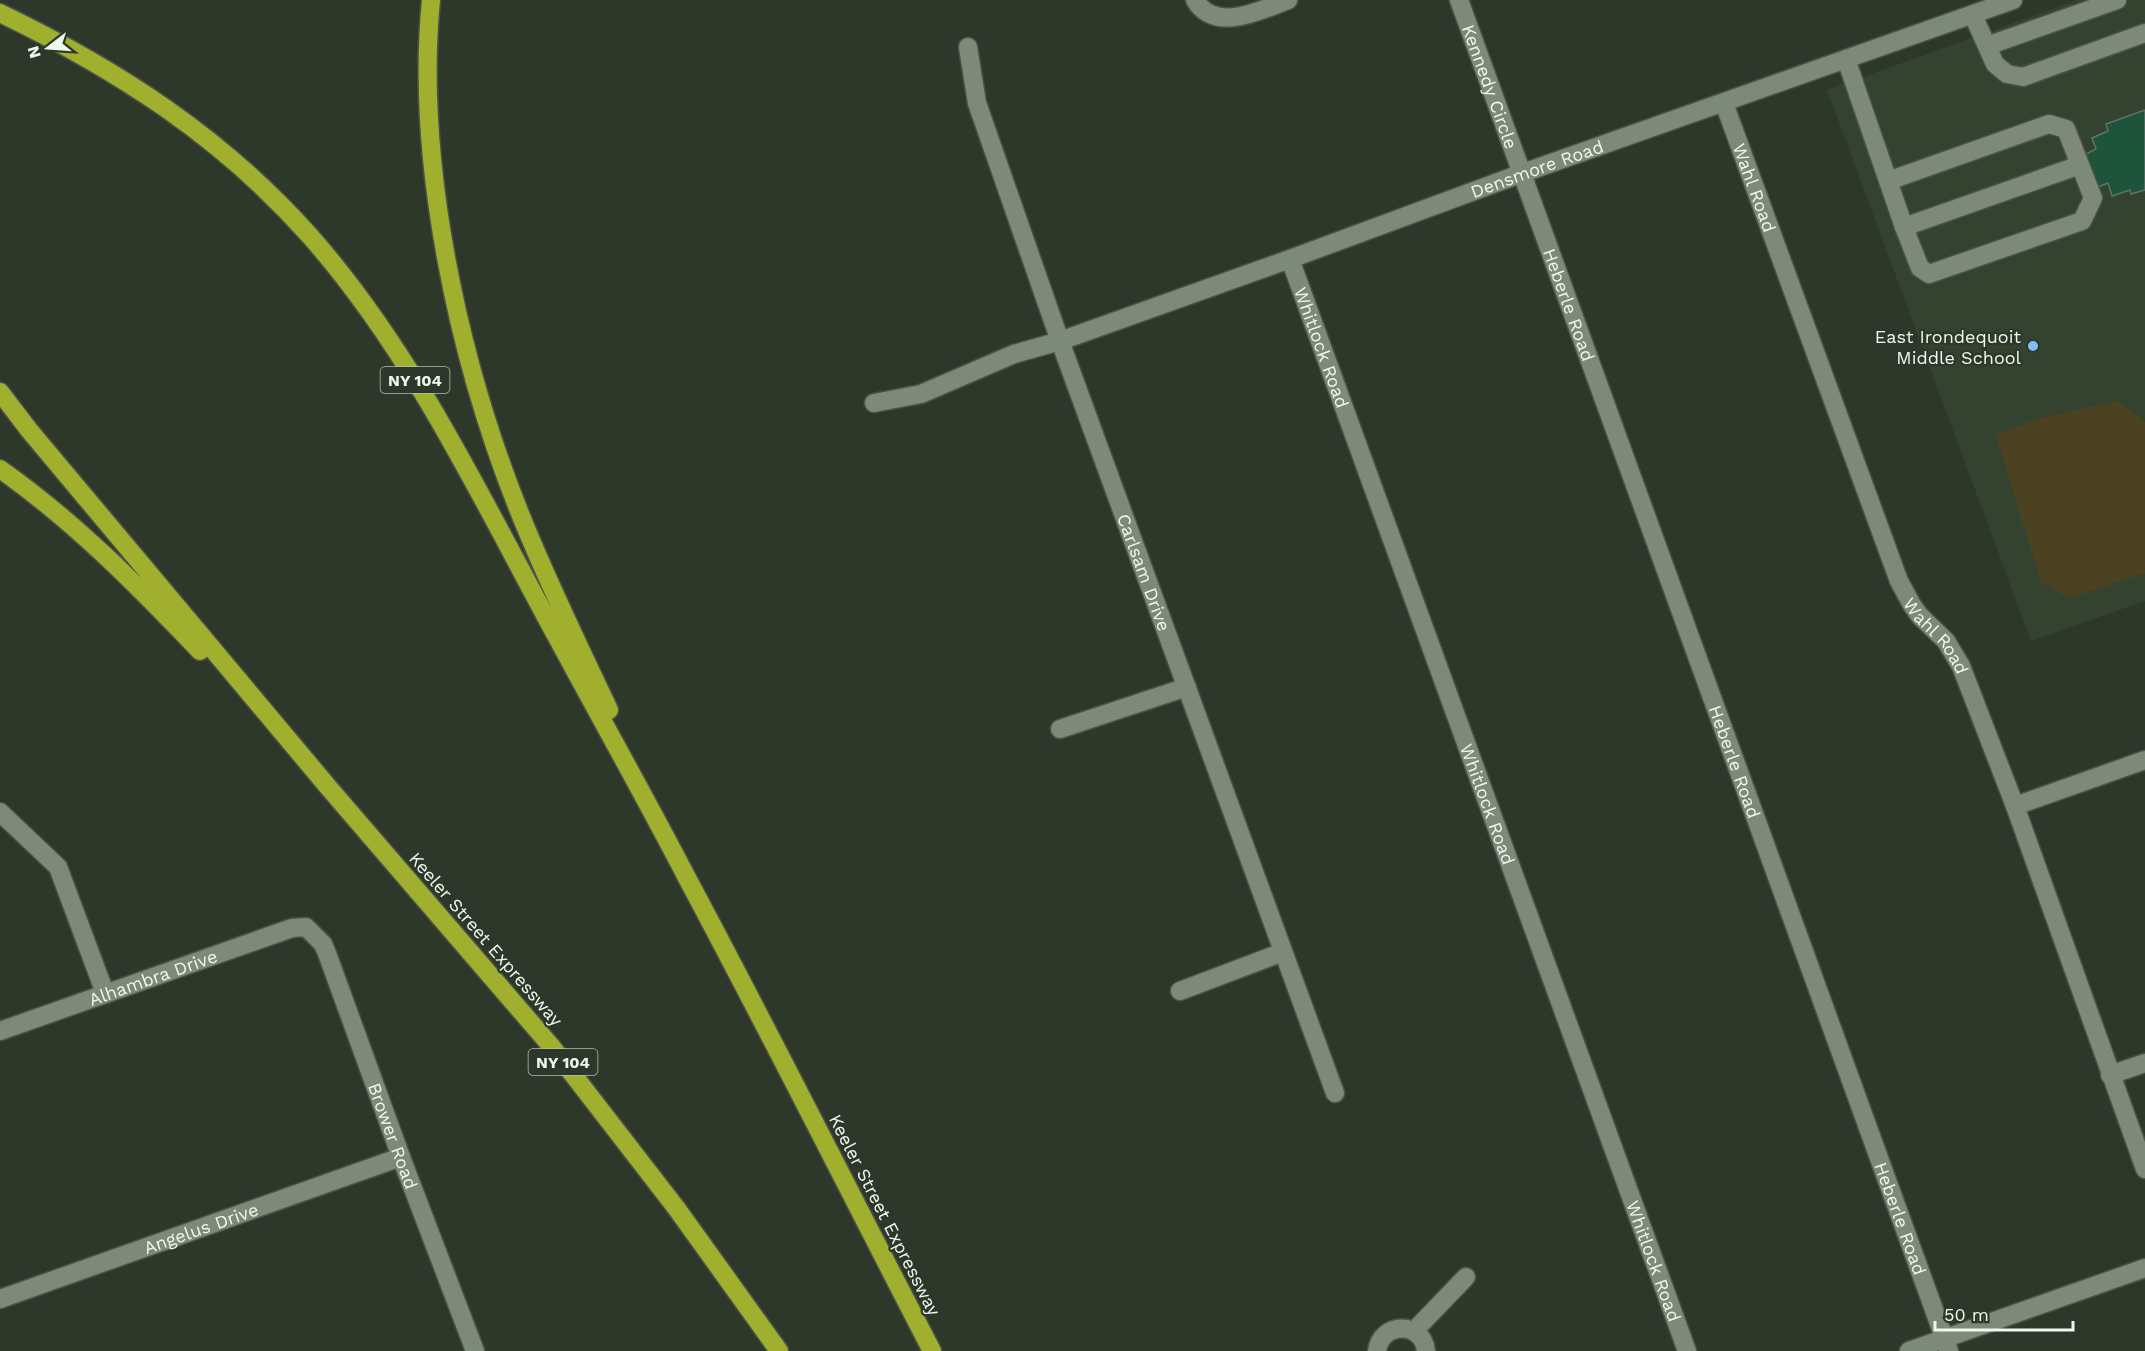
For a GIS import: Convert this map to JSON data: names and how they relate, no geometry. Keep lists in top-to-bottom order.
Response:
{
  "streets": {
    "highway": ["NY 104", "Keeler Street Expressway"],
    "street": [
      "Kennedy Circle",
      "Densmore Road",
      "Wahl Road",
      "Heberle Road",
      "Whitlock Road",
      "Carlsam Drive",
      "Alhambra Drive",
      "Brower Road",
      "Angelus Drive"
    ]
  },
  "crossings": [
    ["Kennedy Circle", "Densmore Road"],
    ["Kennedy Circle", "Heberle Road"],
    ["Densmore Road", "Wahl Road"],
    ["Densmore Road", "Heberle Road"],
    ["Densmore Road", "Whitlock Road"],
    ["Densmore Road", "Carlsam Drive"],
    ["NY 104", "Keeler Street Expressway"],
    ["Alhambra Drive", "Brower Road"],
    ["Brower Road", "Angelus Drive"]
  ],
  "places": ["East Irondequoit Middle School"],
  "scale_bar": "50 m",
  "north": "left"
}
